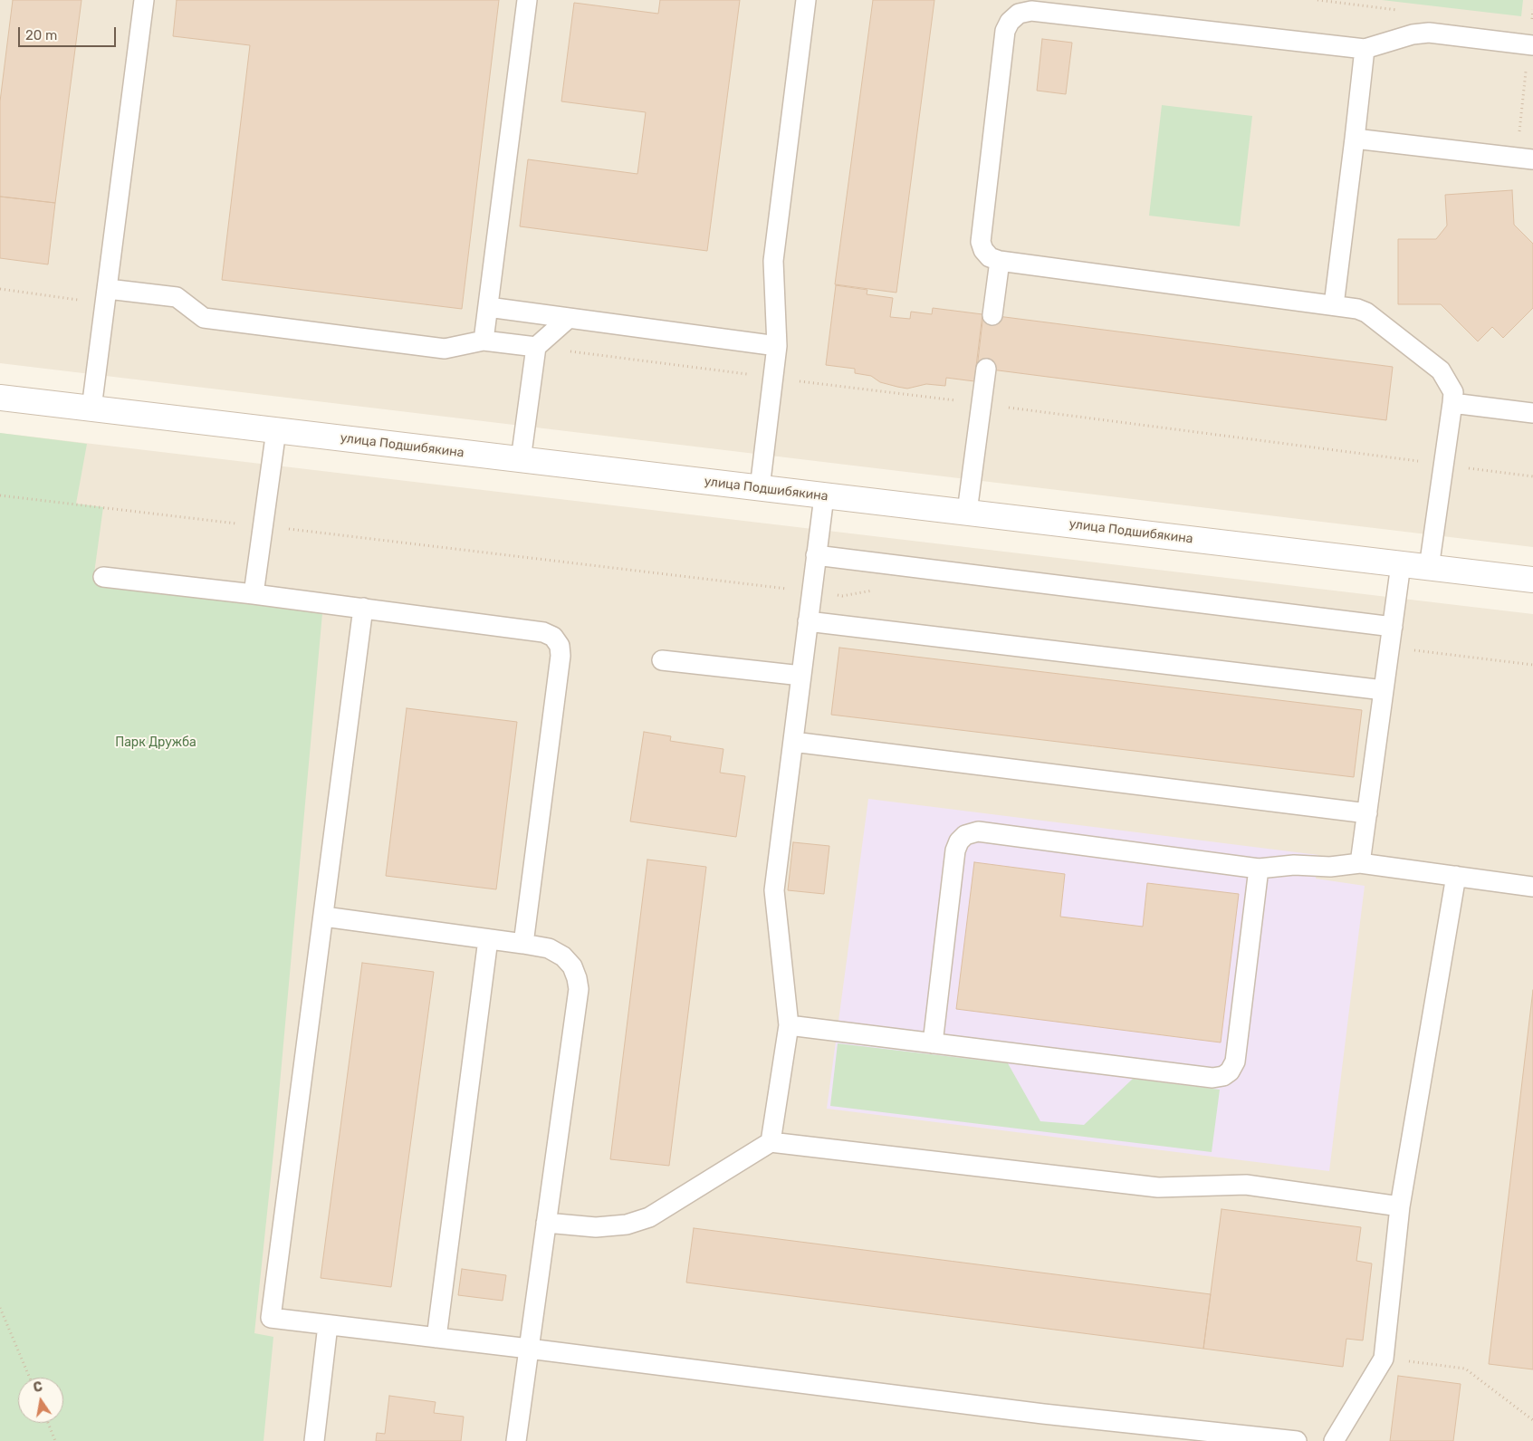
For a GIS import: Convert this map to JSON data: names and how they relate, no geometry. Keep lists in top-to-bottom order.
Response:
{
  "streets": {
    "street": ["улица Подшибякина"]
  },
  "parks": ["Парк Дружба"],
  "scale_bar": "20 m",
  "north": "top"
}
